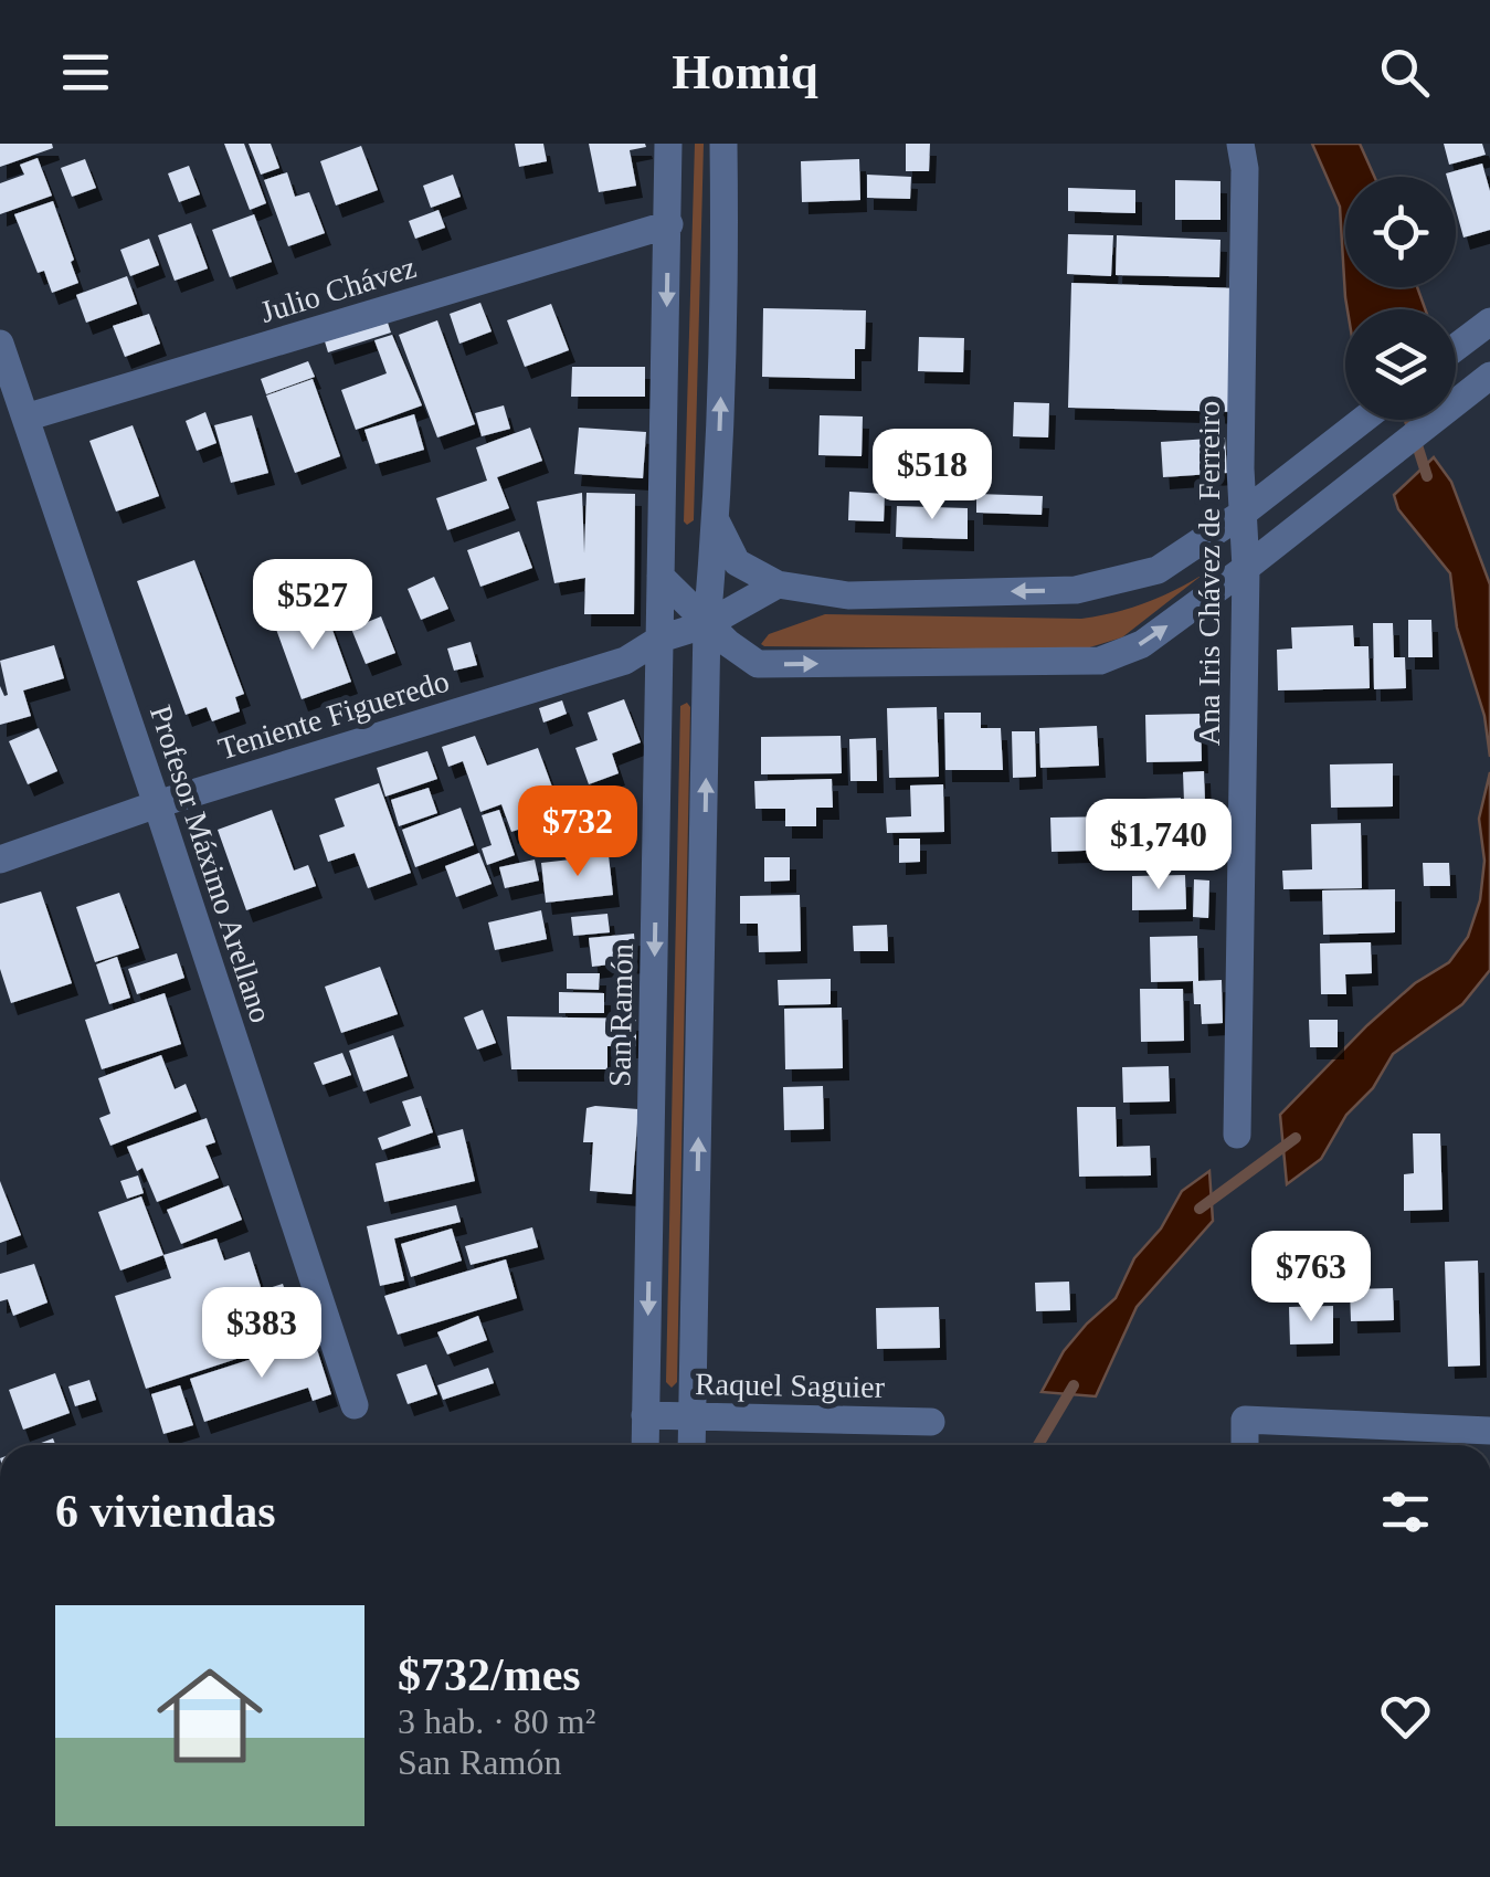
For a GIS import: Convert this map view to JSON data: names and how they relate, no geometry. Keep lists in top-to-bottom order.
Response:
{
  "streets": {
    "street": [
      "Julio Chávez",
      "Ana Iris Chávez de Ferreiro",
      "Teniente Figueredo",
      "Profesor Máximo Arellano",
      "San Ramón",
      "Raquel Saguier"
    ]
  },
  "crossings": [
    ["Julio Chávez", "Profesor Máximo Arellano"],
    ["Julio Chávez", "San Ramón"],
    ["Ana Iris Chávez de Ferreiro", "Teniente Figueredo"],
    ["Teniente Figueredo", "Profesor Máximo Arellano"],
    ["Teniente Figueredo", "San Ramón"],
    ["San Ramón", "Raquel Saguier"]
  ],
  "page": {
    "header": "Homiq",
    "price": [
      "$518",
      "$527",
      "$732",
      "$1,740",
      "$763",
      "$383"
    ],
    "heading": "6 viviendas",
    "list": [
      {
        "name": "$732/mes",
        "note": "3 hab. · 80 m² · San Ramón"
      }
    ]
  }
}
